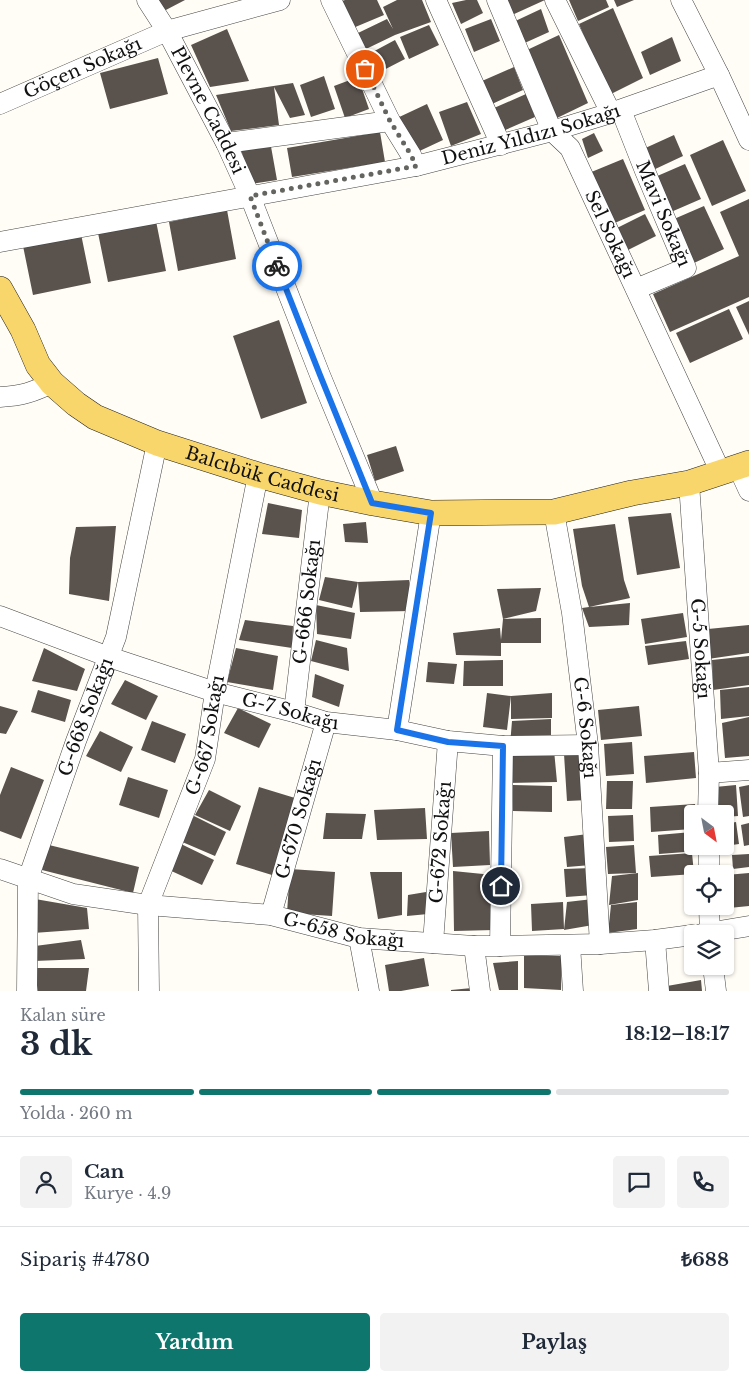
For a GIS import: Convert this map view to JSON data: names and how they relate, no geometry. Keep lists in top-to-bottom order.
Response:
{
  "streets": {
    "main road": ["Balcıbük Caddesi"],
    "street": [
      "Göçen Sokağı",
      "Plevne Caddesi",
      "Deniz Yıldızı Sokağı",
      "Mavi Sokağı",
      "Sel Sokağı",
      "G-666 Sokağı",
      "G-5 Sokağı",
      "G-7 Sokağı",
      "G-668 Sokağı",
      "G-6 Sokağı",
      "G-667 Sokağı",
      "G-670 Sokağı",
      "G-672 Sokağı",
      "G-658 Sokağı"
    ]
  },
  "crossings": [
    ["Göçen Sokağı", "Plevne Caddesi"],
    ["Plevne Caddesi", "Deniz Yıldızı Sokağı"],
    ["Plevne Caddesi", "Balcıbük Caddesi"],
    ["Deniz Yıldızı Sokağı", "Mavi Sokağı"],
    ["Deniz Yıldızı Sokağı", "Sel Sokağı"],
    ["Mavi Sokağı", "Sel Sokağı"],
    ["Sel Sokağı", "Balcıbük Caddesi"],
    ["Balcıbük Caddesi", "G-666 Sokağı"],
    ["Balcıbük Caddesi", "G-5 Sokağı"],
    ["Balcıbük Caddesi", "G-668 Sokağı"],
    ["Balcıbük Caddesi", "G-6 Sokağı"],
    ["Balcıbük Caddesi", "G-667 Sokağı"],
    ["G-666 Sokağı", "G-7 Sokağı"],
    ["G-7 Sokağı", "G-668 Sokağı"],
    ["G-7 Sokağı", "G-6 Sokağı"],
    ["G-7 Sokağı", "G-667 Sokağı"],
    ["G-7 Sokağı", "G-670 Sokağı"],
    ["G-7 Sokağı", "G-672 Sokağı"],
    ["G-668 Sokağı", "G-658 Sokağı"],
    ["G-6 Sokağı", "G-658 Sokağı"],
    ["G-667 Sokağı", "G-658 Sokağı"],
    ["G-670 Sokağı", "G-658 Sokağı"],
    ["G-672 Sokağı", "G-658 Sokağı"]
  ],
  "north": "bottom right",
  "page": {
    "heading": ["3 dk", "Kalan süre", "18:12–18:17"],
    "panel": [
      "Can",
      "Kurye · 4.9",
      "Sipariş #4780",
      "₺688"
    ],
    "bar": "Yolda · 260 m",
    "buttons": ["Yardım", "Paylaş"]
  }
}
